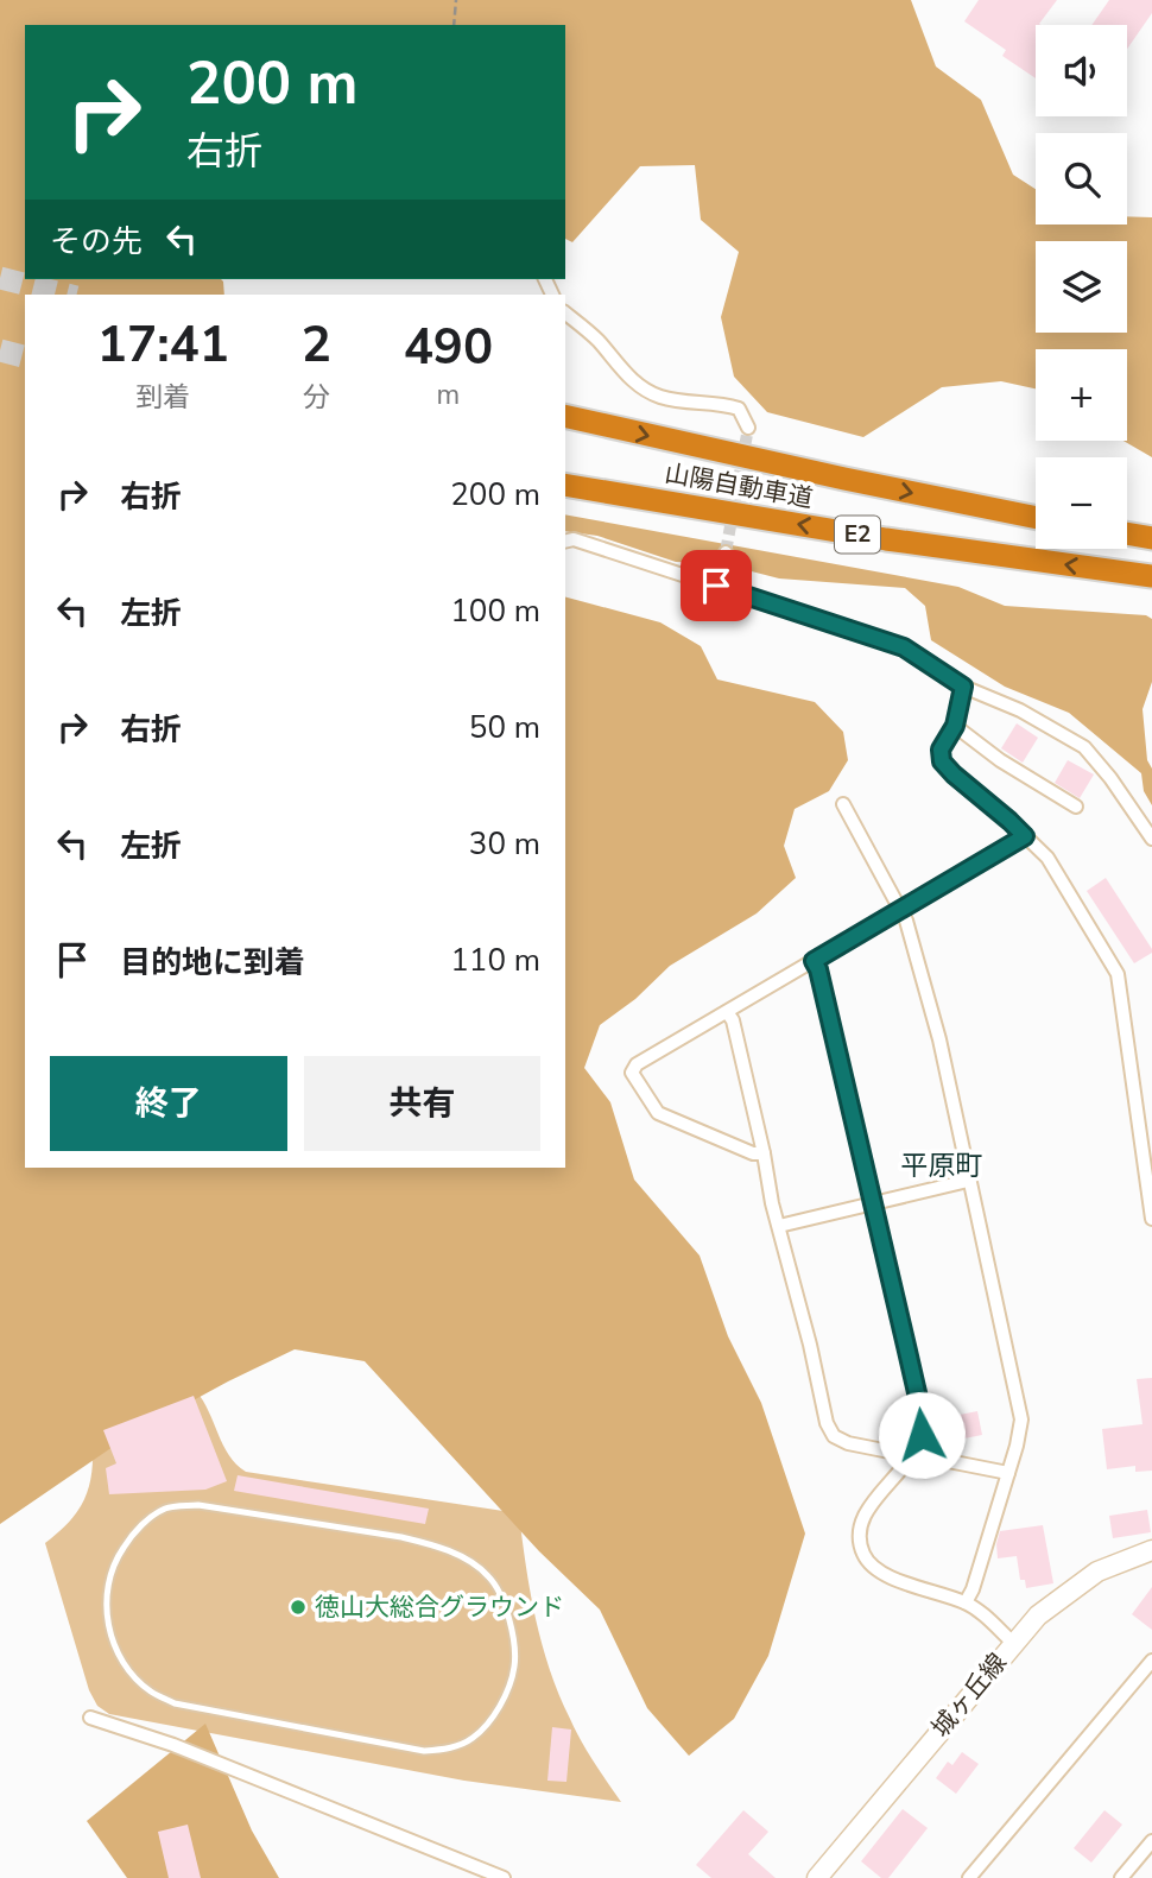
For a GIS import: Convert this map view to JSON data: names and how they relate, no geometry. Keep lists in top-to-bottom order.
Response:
{
  "streets": {
    "highway": ["山陽自動車道", "E2"],
    "street": ["城ヶ丘線"]
  },
  "districts": ["平原町"],
  "places": ["徳山大総合グラウンド"],
  "page": {
    "map_buttons": ["+", "−"],
    "turn": ["200 m", "右折"],
    "then": "その先",
    "eta": [
      "17:41",
      "到着",
      "2",
      "分",
      "490",
      "m"
    ],
    "list": [
      {
        "name": "右折",
        "value": "200 m"
      },
      {
        "name": "左折",
        "value": "100 m"
      },
      {
        "name": "右折",
        "value": "50 m"
      },
      {
        "name": "左折",
        "value": "30 m"
      },
      {
        "name": "目的地に到着",
        "value": "110 m"
      }
    ],
    "buttons": ["終了", "共有"]
  }
}
